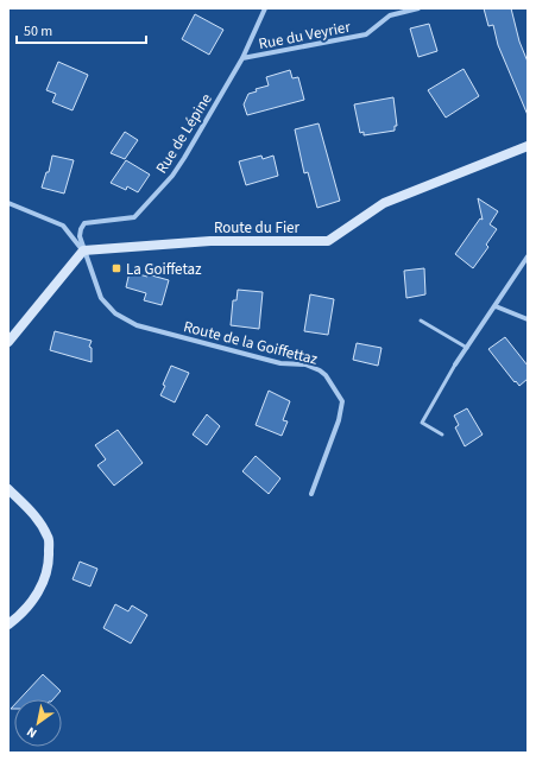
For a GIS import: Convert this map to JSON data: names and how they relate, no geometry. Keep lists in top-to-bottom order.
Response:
{
  "streets": {
    "main road": ["Route du Fier"],
    "street": ["Rue du Veyrier", "Rue de Lépine", "Route de la Goiffettaz"]
  },
  "crossings": [
    ["Rue du Veyrier", "Rue de Lépine"],
    ["Rue de Lépine", "Route du Fier"],
    ["Rue de Lépine", "Route de la Goiffettaz"],
    ["Route du Fier", "Route de la Goiffettaz"]
  ],
  "places": {
    "transit": ["La Goiffetaz"]
  },
  "scale_bar": "50 m",
  "north": "bottom left"
}
